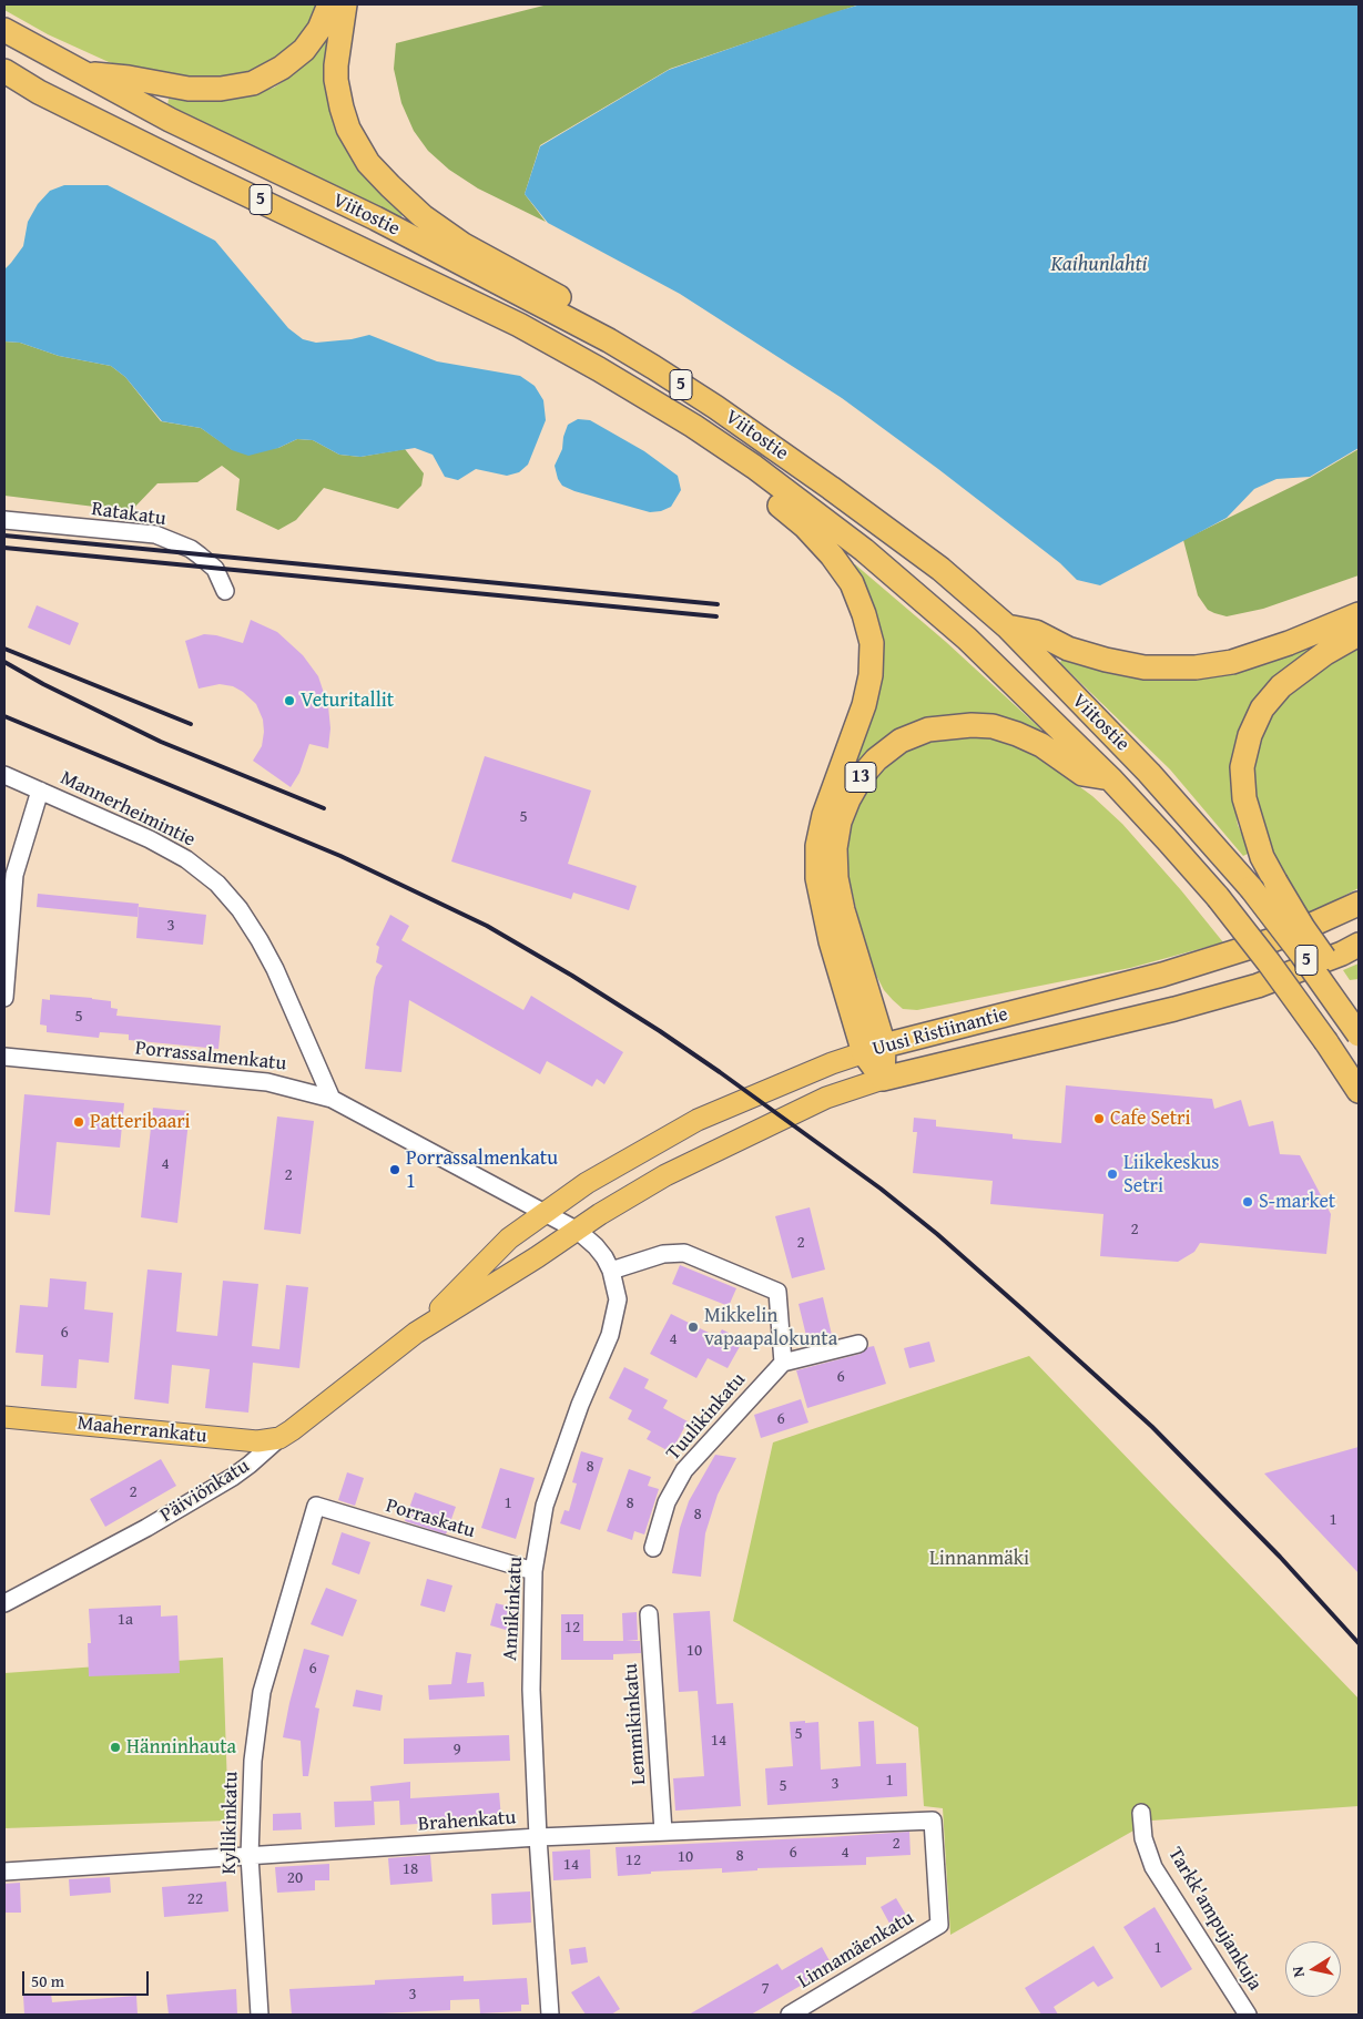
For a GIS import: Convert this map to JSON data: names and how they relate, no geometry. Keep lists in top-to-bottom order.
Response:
{
  "streets": {
    "highway": [
      "5",
      "Viitostie",
      "13",
      "Uusi Ristiinantie"
    ],
    "main road": ["Maaherrankatu", "Päiviönkatu"],
    "street": [
      "Ratakatu",
      "Mannerheimintie",
      "Porrassalmenkatu",
      "Tuulikinkatu",
      "Porraskatu",
      "Annikinkatu",
      "Lemmikinkatu",
      "Brahenkatu",
      "Kyllikinkatu",
      "Tarkk'ampujankuja",
      "Linnamäenkatu"
    ]
  },
  "crossings": [
    ["Viitostie", "13"],
    ["13", "Uusi Ristiinantie"],
    ["Mannerheimintie", "Porrassalmenkatu"],
    ["Uusi Ristiinantie", "Porrassalmenkatu"],
    ["Uusi Ristiinantie", "Päiviönkatu"],
    ["Uusi Ristiinantie", "Annikinkatu"],
    ["Porrassalmenkatu", "Päiviönkatu"],
    ["Porrassalmenkatu", "Annikinkatu"],
    ["Maaherrankatu", "Päiviönkatu"],
    ["Päiviönkatu", "Annikinkatu"],
    ["Porraskatu", "Annikinkatu"],
    ["Porraskatu", "Kyllikinkatu"],
    ["Annikinkatu", "Brahenkatu"],
    ["Lemmikinkatu", "Brahenkatu"],
    ["Brahenkatu", "Kyllikinkatu"],
    ["Brahenkatu", "Linnamäenkatu"]
  ],
  "water": ["Kaihunlahti"],
  "parks": ["Linnanmäki"],
  "places": [
    "Veturitallit",
    "Cafe Setri",
    "Patteribaari",
    "Porrassalmenkatu 1",
    "Liikekeskus Setri",
    "S-market",
    "Mikkelin vapaapalokunta",
    "Hänninhauta"
  ],
  "house_numbers": [
    "5",
    "3",
    "5",
    "4",
    "2",
    "2",
    "2",
    "6",
    "4",
    "6",
    "6",
    "8",
    "2",
    "1",
    "8",
    "8",
    "1",
    "1a",
    "12",
    "10",
    "6",
    "5",
    "14",
    "9",
    "1",
    "3",
    "5",
    "2",
    "6",
    "4",
    "8",
    "10",
    "12",
    "14",
    "18",
    "20",
    "22",
    "1",
    "7",
    "3"
  ],
  "scale_bar": "50 m",
  "north": "left"
}
